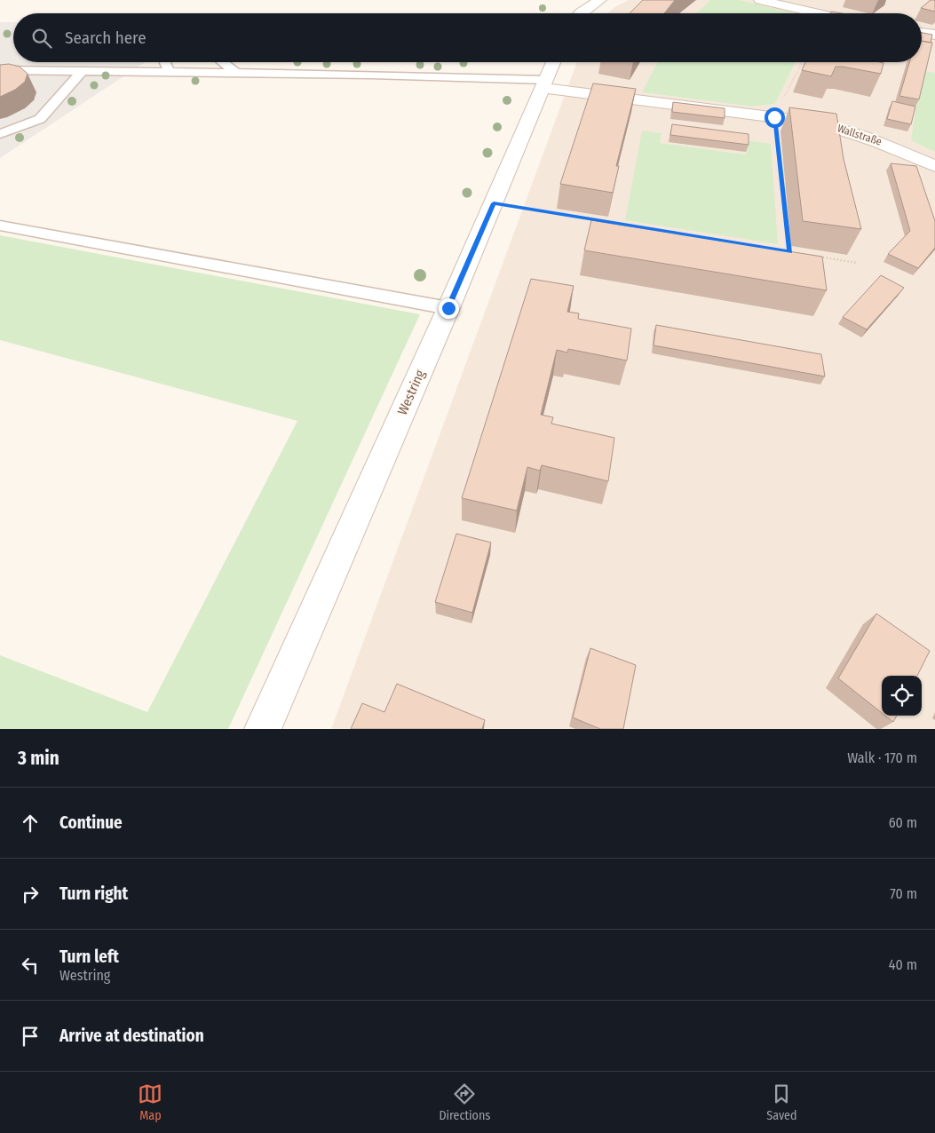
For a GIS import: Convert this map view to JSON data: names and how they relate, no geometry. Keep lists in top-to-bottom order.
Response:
{
  "streets": {
    "street": ["Wallstraße", "Westring"]
  },
  "crossings": [
    ["Wallstraße", "Westring"]
  ],
  "page": {
    "search": "Search here",
    "heading": ["3 min", "Walk · 170 m"],
    "list": [
      ["Continue", "60 m"],
      ["Turn right", "70 m"],
      ["Turn left", "Westring", "40 m"],
      "Arrive at destination"
    ],
    "nav": ["Map", "Directions", "Saved"]
  }
}
